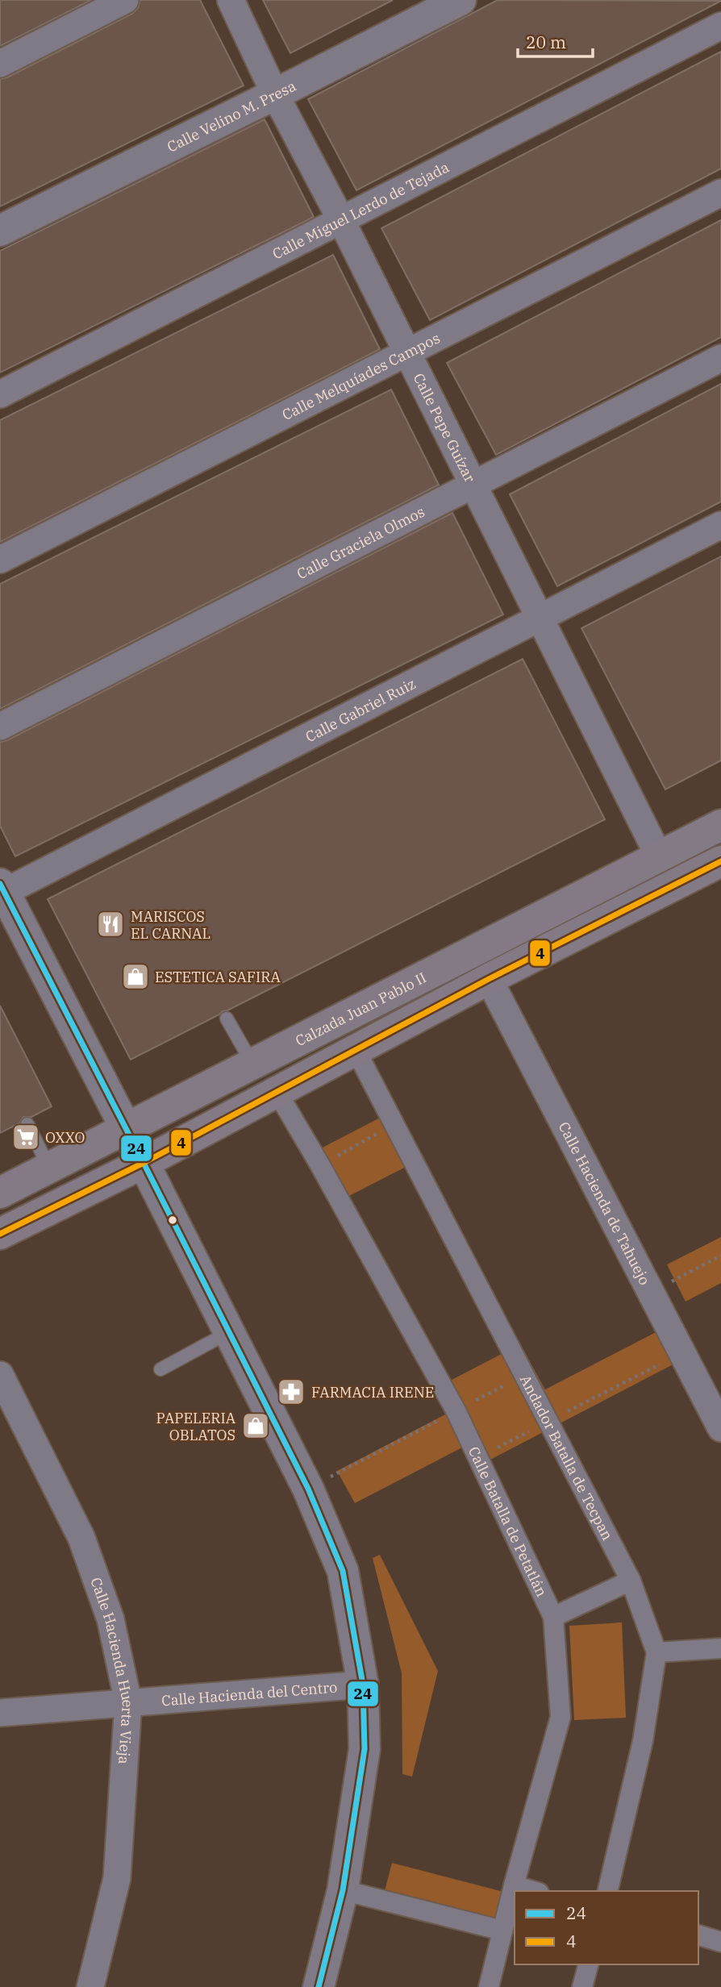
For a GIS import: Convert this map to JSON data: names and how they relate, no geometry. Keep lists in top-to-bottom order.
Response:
{
  "streets": {
    "main road": ["Calzada Juan Pablo II"],
    "street": [
      "Calle Velino M. Presa",
      "Calle Miguel Lerdo de Tejada",
      "Calle Melquíades Campos",
      "Calle Pepe Guízar",
      "Calle Graciela Olmos",
      "Calle Gabriel Ruiz",
      "Calle Hacienda de Tahuejo",
      "Andador Batalla de Tecpan",
      "Calle Batalla de Petatlán",
      "Calle Hacienda Huerta Vieja",
      "Calle Hacienda del Centro"
    ]
  },
  "crossings": [
    ["Calle Velino M. Presa", "Calle Pepe Guízar"],
    ["Calle Miguel Lerdo de Tejada", "Calle Pepe Guízar"],
    ["Calle Melquíades Campos", "Calle Pepe Guízar"],
    ["Calle Pepe Guízar", "Calle Graciela Olmos"],
    ["Calle Pepe Guízar", "Calle Gabriel Ruiz"],
    ["Calle Pepe Guízar", "Calzada Juan Pablo II"],
    ["Calle Hacienda Huerta Vieja", "Calle Hacienda del Centro"]
  ],
  "places": {
    "restaurant": ["MARISCOS EL CARNAL"],
    "shop": ["ESTETICA SAFIRA", "PAPELERIA OBLATOS"],
    "supermarket": ["OXXO"],
    "pharmacy": ["FARMACIA IRENE"]
  },
  "lines": ["transit line 4", "transit line 24"],
  "legend": ["24", "4"],
  "scale_bar": "20 m"
}
